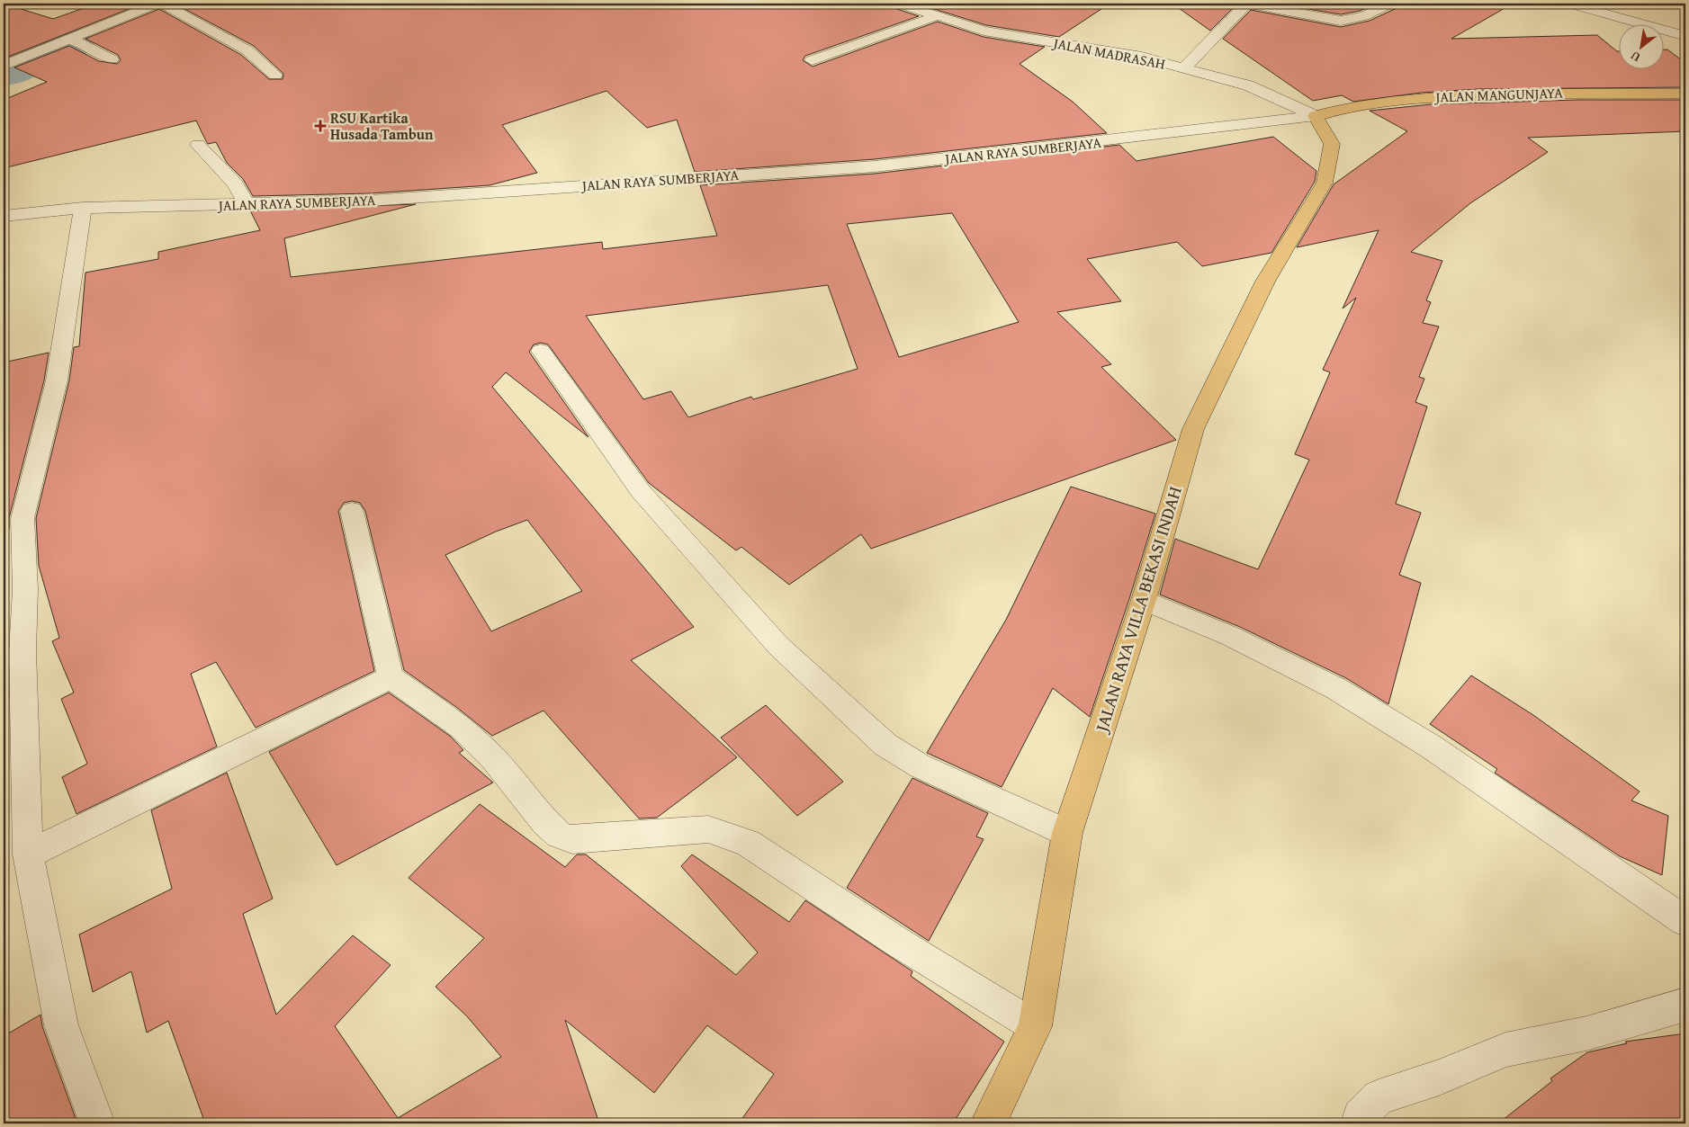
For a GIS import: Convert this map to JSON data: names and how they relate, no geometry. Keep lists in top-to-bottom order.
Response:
{
  "streets": {
    "main road": ["JALAN MANGUNJAYA", "JALAN RAYA VILLA BEKASI INDAH"],
    "street": ["JALAN MADRASAH", "JALAN RAYA SUMBERJAYA"]
  },
  "crossings": [
    ["JALAN MADRASAH", "JALAN MANGUNJAYA"],
    ["JALAN MADRASAH", "JALAN RAYA SUMBERJAYA"],
    ["JALAN MADRASAH", "JALAN RAYA VILLA BEKASI INDAH"],
    ["JALAN MANGUNJAYA", "JALAN RAYA SUMBERJAYA"],
    ["JALAN MANGUNJAYA", "JALAN RAYA VILLA BEKASI INDAH"],
    ["JALAN RAYA SUMBERJAYA", "JALAN RAYA VILLA BEKASI INDAH"]
  ],
  "places": {
    "health": ["RSU Kartika Husada Tambun"]
  },
  "north": "bottom left"
}
